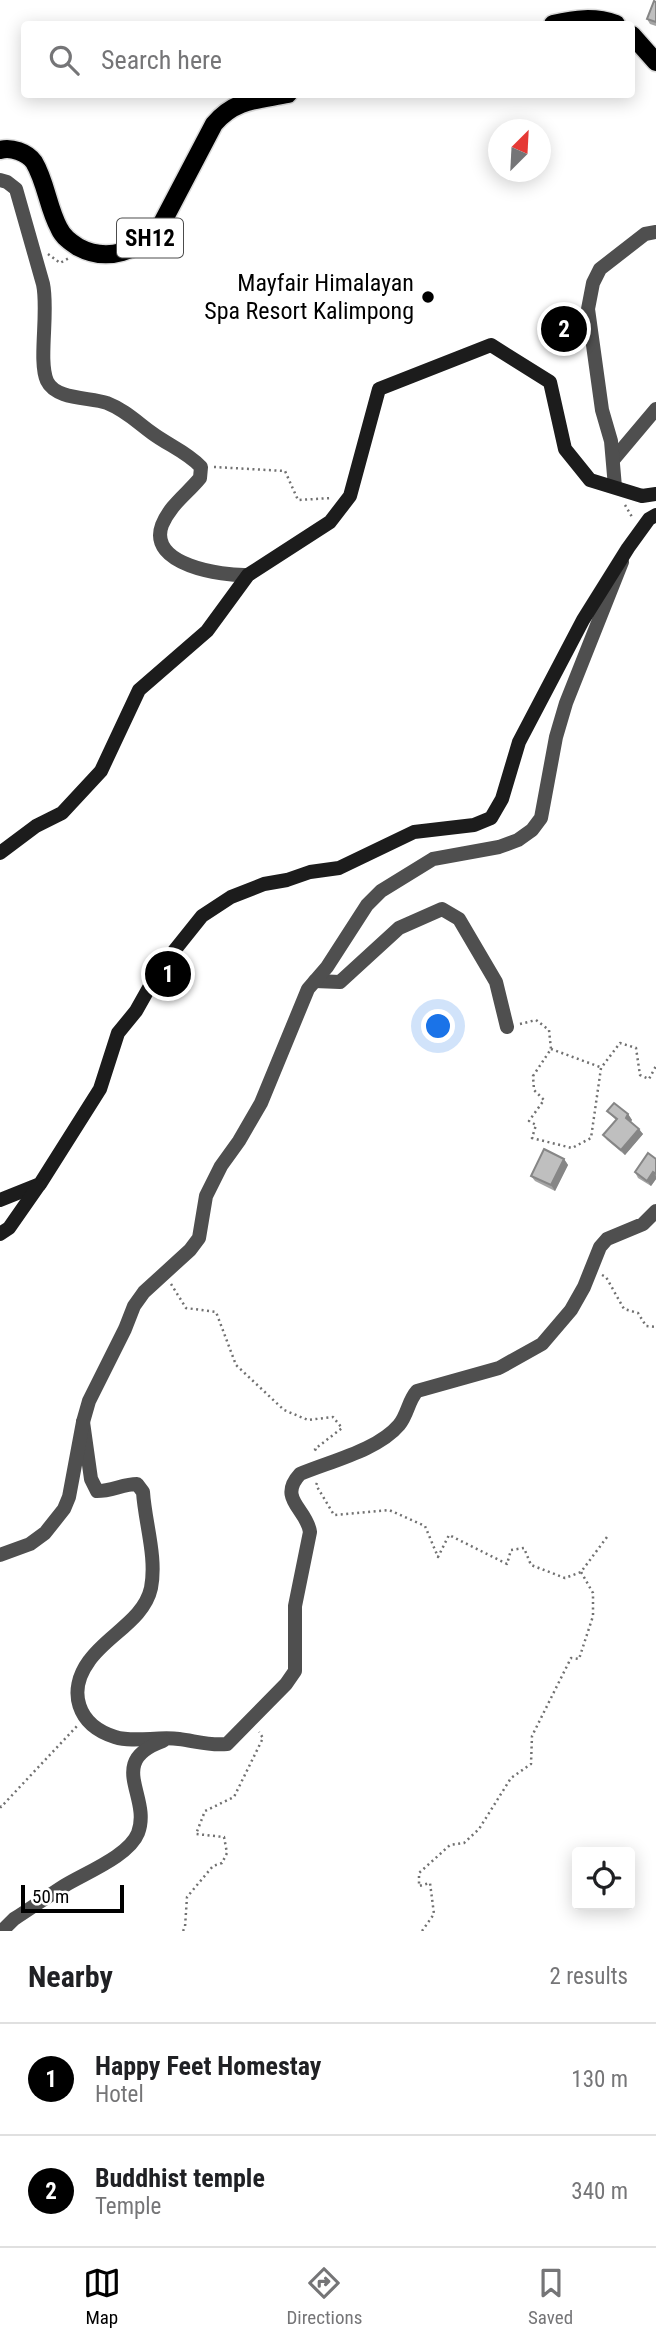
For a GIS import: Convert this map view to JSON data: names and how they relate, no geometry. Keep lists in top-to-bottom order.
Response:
{
  "streets": {
    "main road": ["SH12"]
  },
  "places": ["Mayfair Himalayan Spa Resort Kalimpong"],
  "scale_bar": "50 m",
  "north": "top right",
  "page": {
    "search": "Search here",
    "pins": ["2", "1"],
    "scale": "50 m",
    "heading": ["Nearby", "2 results"],
    "list": [
      {
        "mark": "1",
        "name": "Happy Feet Homestay",
        "note": "Hotel",
        "value": "130 m"
      },
      {
        "mark": "2",
        "name": "Buddhist temple",
        "note": "Temple",
        "value": "340 m"
      }
    ],
    "nav": ["Map", "Directions", "Saved"]
  }
}
